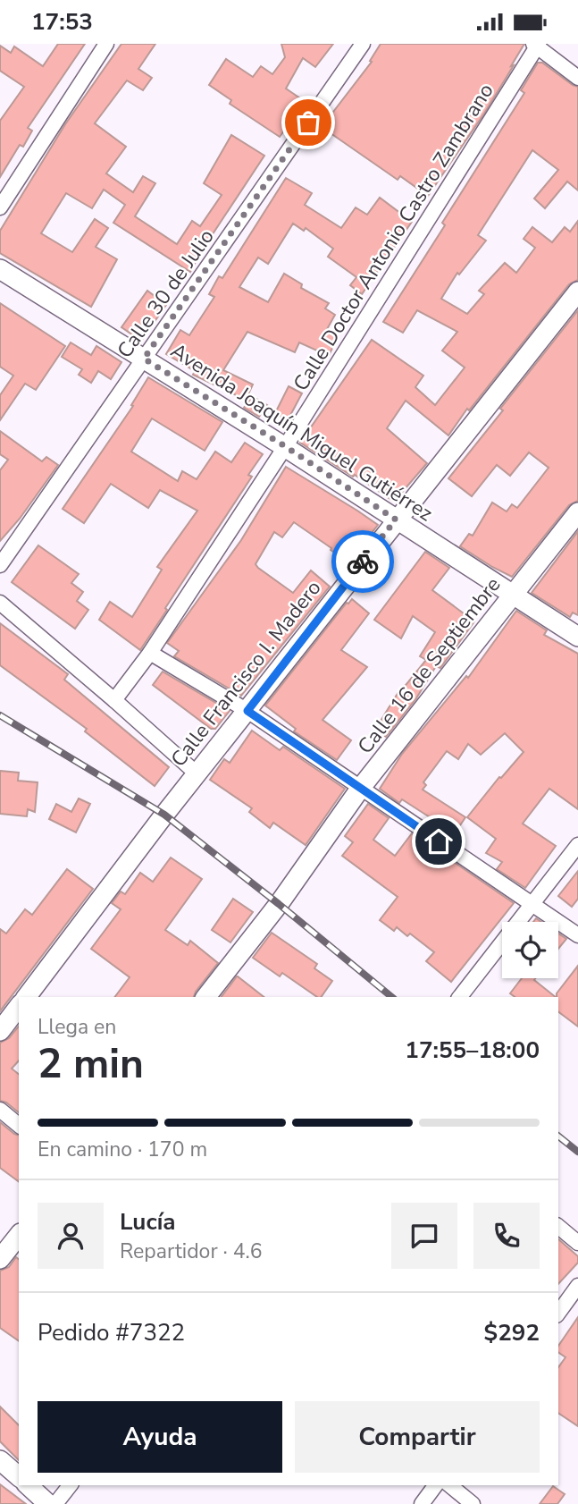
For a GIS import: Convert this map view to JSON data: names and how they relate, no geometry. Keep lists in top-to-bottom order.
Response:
{
  "streets": {
    "main road": ["Avenida Joaquín Miguel Gutiérrez", "Calle 16 de Septiembre", "Calle Francisco I. Madero"],
    "street": ["Calle Doctor Antonio Castro Zambrano", "Calle 30 de Julio"]
  },
  "crossings": [
    ["Calle Doctor Antonio Castro Zambrano", "Avenida Joaquín Miguel Gutiérrez"],
    ["Calle 30 de Julio", "Avenida Joaquín Miguel Gutiérrez"],
    ["Avenida Joaquín Miguel Gutiérrez", "Calle 16 de Septiembre"],
    ["Avenida Joaquín Miguel Gutiérrez", "Calle Francisco I. Madero"]
  ],
  "page": {
    "status": "17:53",
    "heading": ["2 min", "Llega en", "17:55–18:00"],
    "panel": [
      "Lucía",
      "Repartidor · 4.6",
      "Pedido #7322",
      "$292"
    ],
    "bar": "En camino · 170 m",
    "buttons": ["Ayuda", "Compartir"]
  }
}
